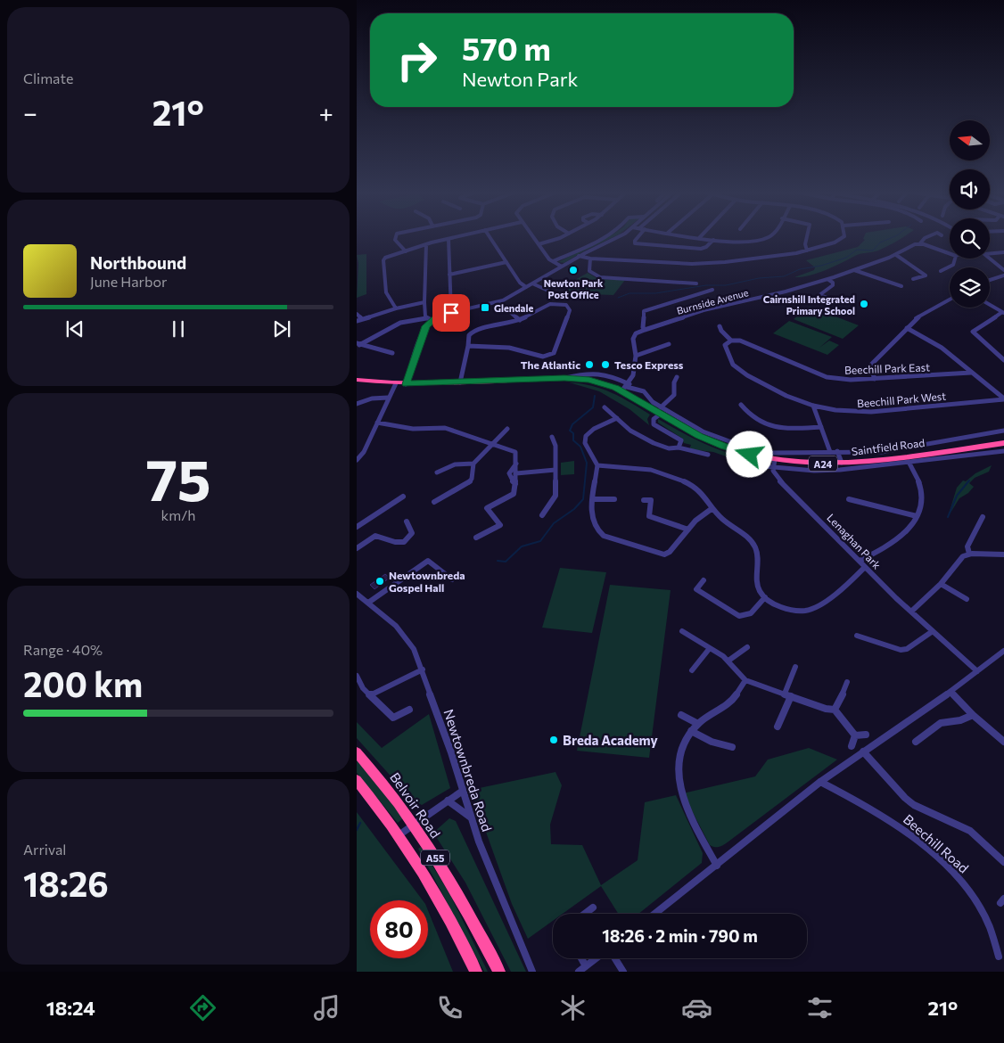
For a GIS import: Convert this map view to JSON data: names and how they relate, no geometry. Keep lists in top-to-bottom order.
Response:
{
  "streets": {
    "highway": [
      "Saintfield Road",
      "A24",
      "Belvoir Road",
      "A55"
    ],
    "street": [
      "Burnside Avenue",
      "Beechill Park East",
      "Beechill Park West",
      "Lenaghan Park",
      "Newtownbreda Road",
      "Beechill Road"
    ]
  },
  "crossings": [
    ["Beechill Park East", "Beechill Park West"],
    ["Saintfield Road", "Lenaghan Park"]
  ],
  "places": {
    "other": [
      "Newton Park Post Office",
      "Cairnshill Integrated Primary School",
      "The Atlantic",
      "Tesco Express",
      "Newtownbreda Gospel Hall",
      "Breda Academy"
    ],
    "transit": ["Glendale"]
  },
  "north": "left",
  "page": {
    "tile": [
      "Climate",
      ["75", "km/h"],
      ["Range · 40%", "200 km"],
      ["Arrival", "18:26"]
    ],
    "turn": ["570 m", "Newton Park"],
    "heat": ["−", "21°", "+"],
    "song": ["Northbound", "June Harbor"],
    "limit": "80",
    "trip": "18:26 · 2 min · 790 m",
    "tabs": ["18:24", "21°"]
  }
}
